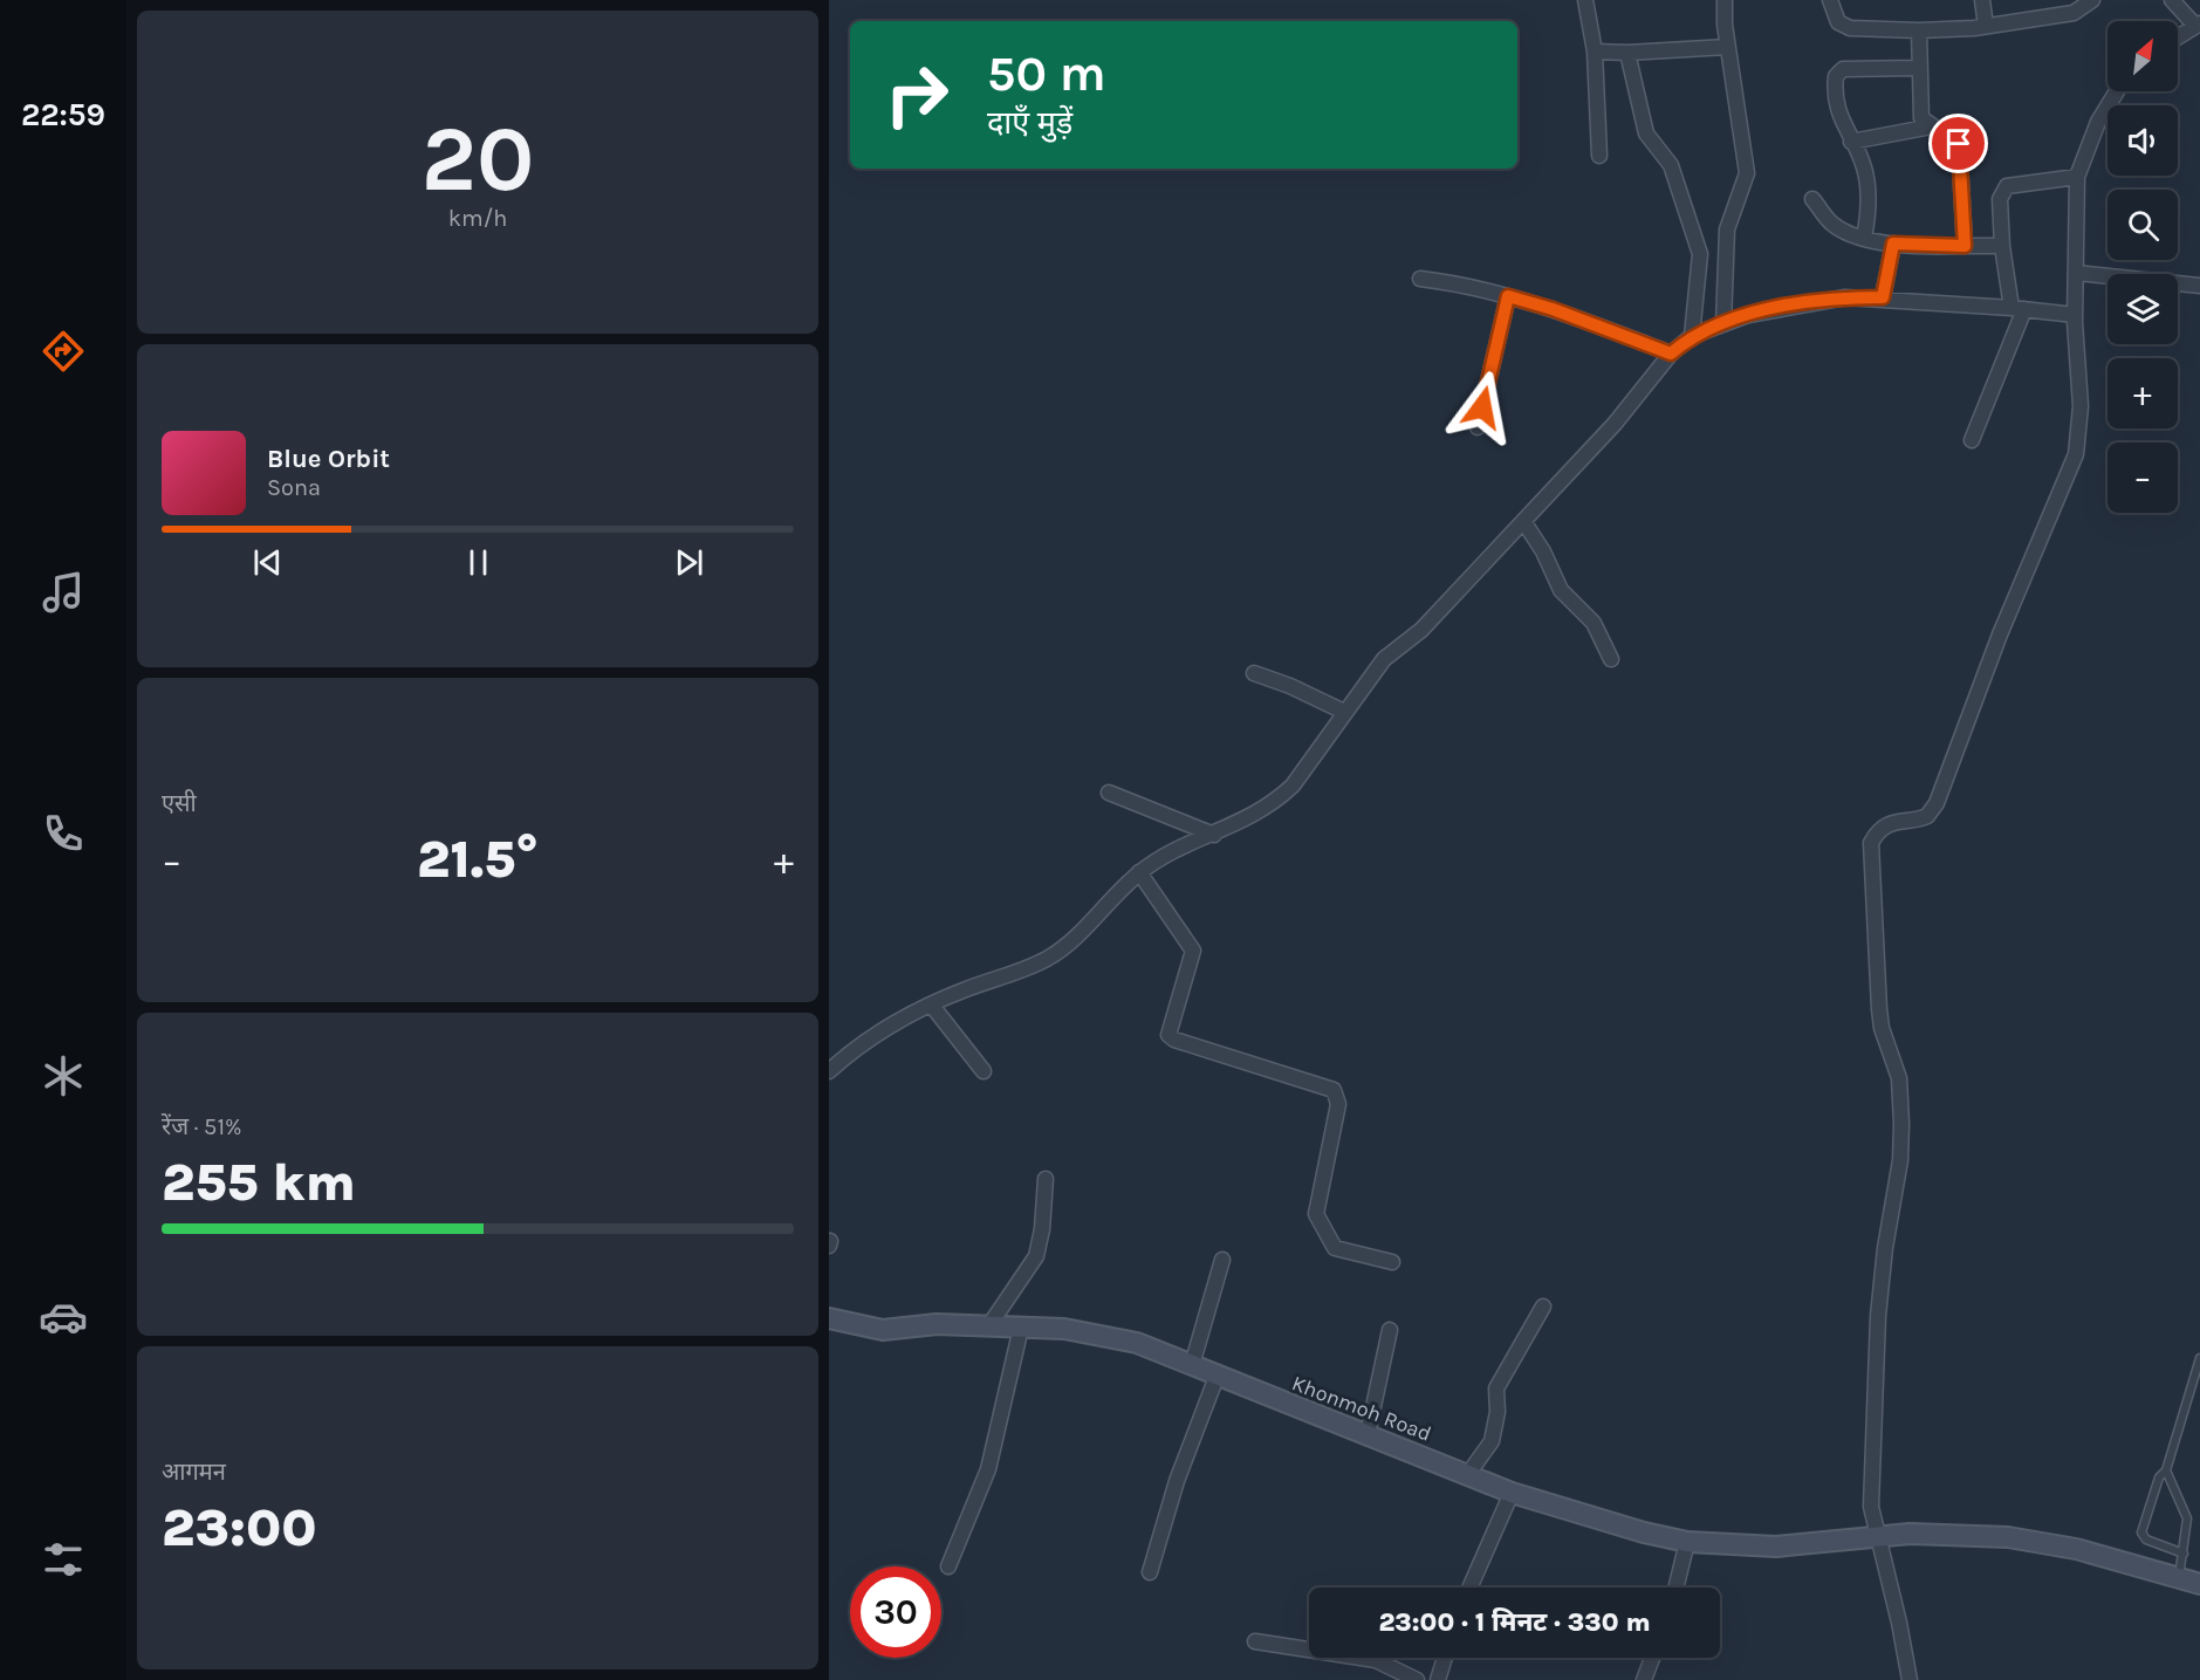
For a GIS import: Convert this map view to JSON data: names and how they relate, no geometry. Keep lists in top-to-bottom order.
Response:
{
  "streets": {
    "main road": ["Khonmoh Road"]
  },
  "north": "top right",
  "page": {
    "tabs": "22:59",
    "tile": [
      ["20", "km/h"],
      "एसी",
      ["रेंज · 51%", "255 km"],
      ["आगमन", "23:00"]
    ],
    "map_buttons": ["+", "−"],
    "turn": ["50 m", "दाएँ मुड़ें"],
    "song": ["Blue Orbit", "Sona"],
    "heat": ["−", "21.5°", "+"],
    "limit": "30",
    "trip": "23:00 · 1 मिनट · 330 m"
  }
}
